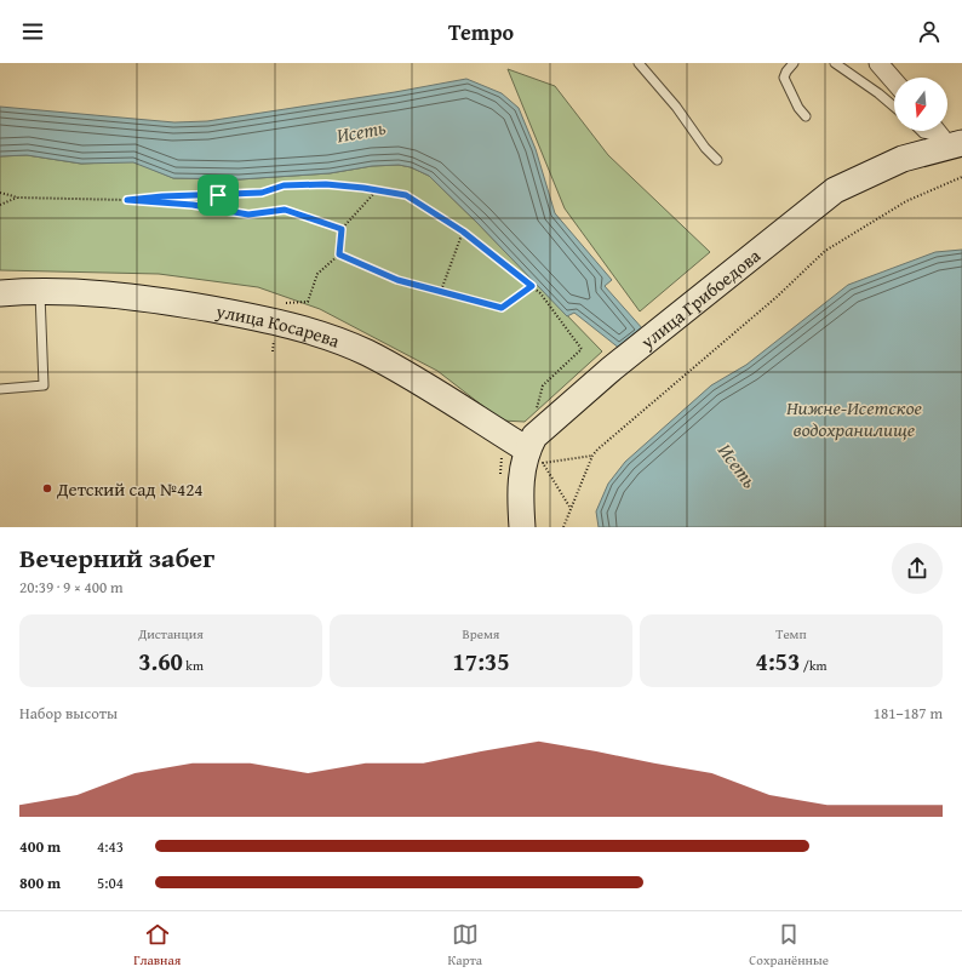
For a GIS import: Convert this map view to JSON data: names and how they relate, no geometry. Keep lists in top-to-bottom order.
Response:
{
  "streets": {
    "main road": ["улица Грибоедова", "улица Косарева"]
  },
  "crossings": [
    ["улица Грибоедова", "улица Косарева"]
  ],
  "water": ["Исеть", "Нижне-Исетское водохранилище"],
  "places": ["Детский сад №424"],
  "north": "bottom",
  "page": {
    "header": "Tempo",
    "heading": ["Вечерний забег", "20:39 · 9 × 400 m"],
    "stats": [
      ["Дистанция", "3.60 km"],
      ["Время", "17:35"],
      ["Темп", "4:53 /km"]
    ],
    "chart": ["Набор высоты", "181–187 m"],
    "list": [
      {
        "name": "400 m",
        "note": "4:43"
      },
      {
        "name": "800 m",
        "note": "5:04"
      }
    ],
    "tabs": ["Главная", "Карта", "Сохранённые"]
  }
}
